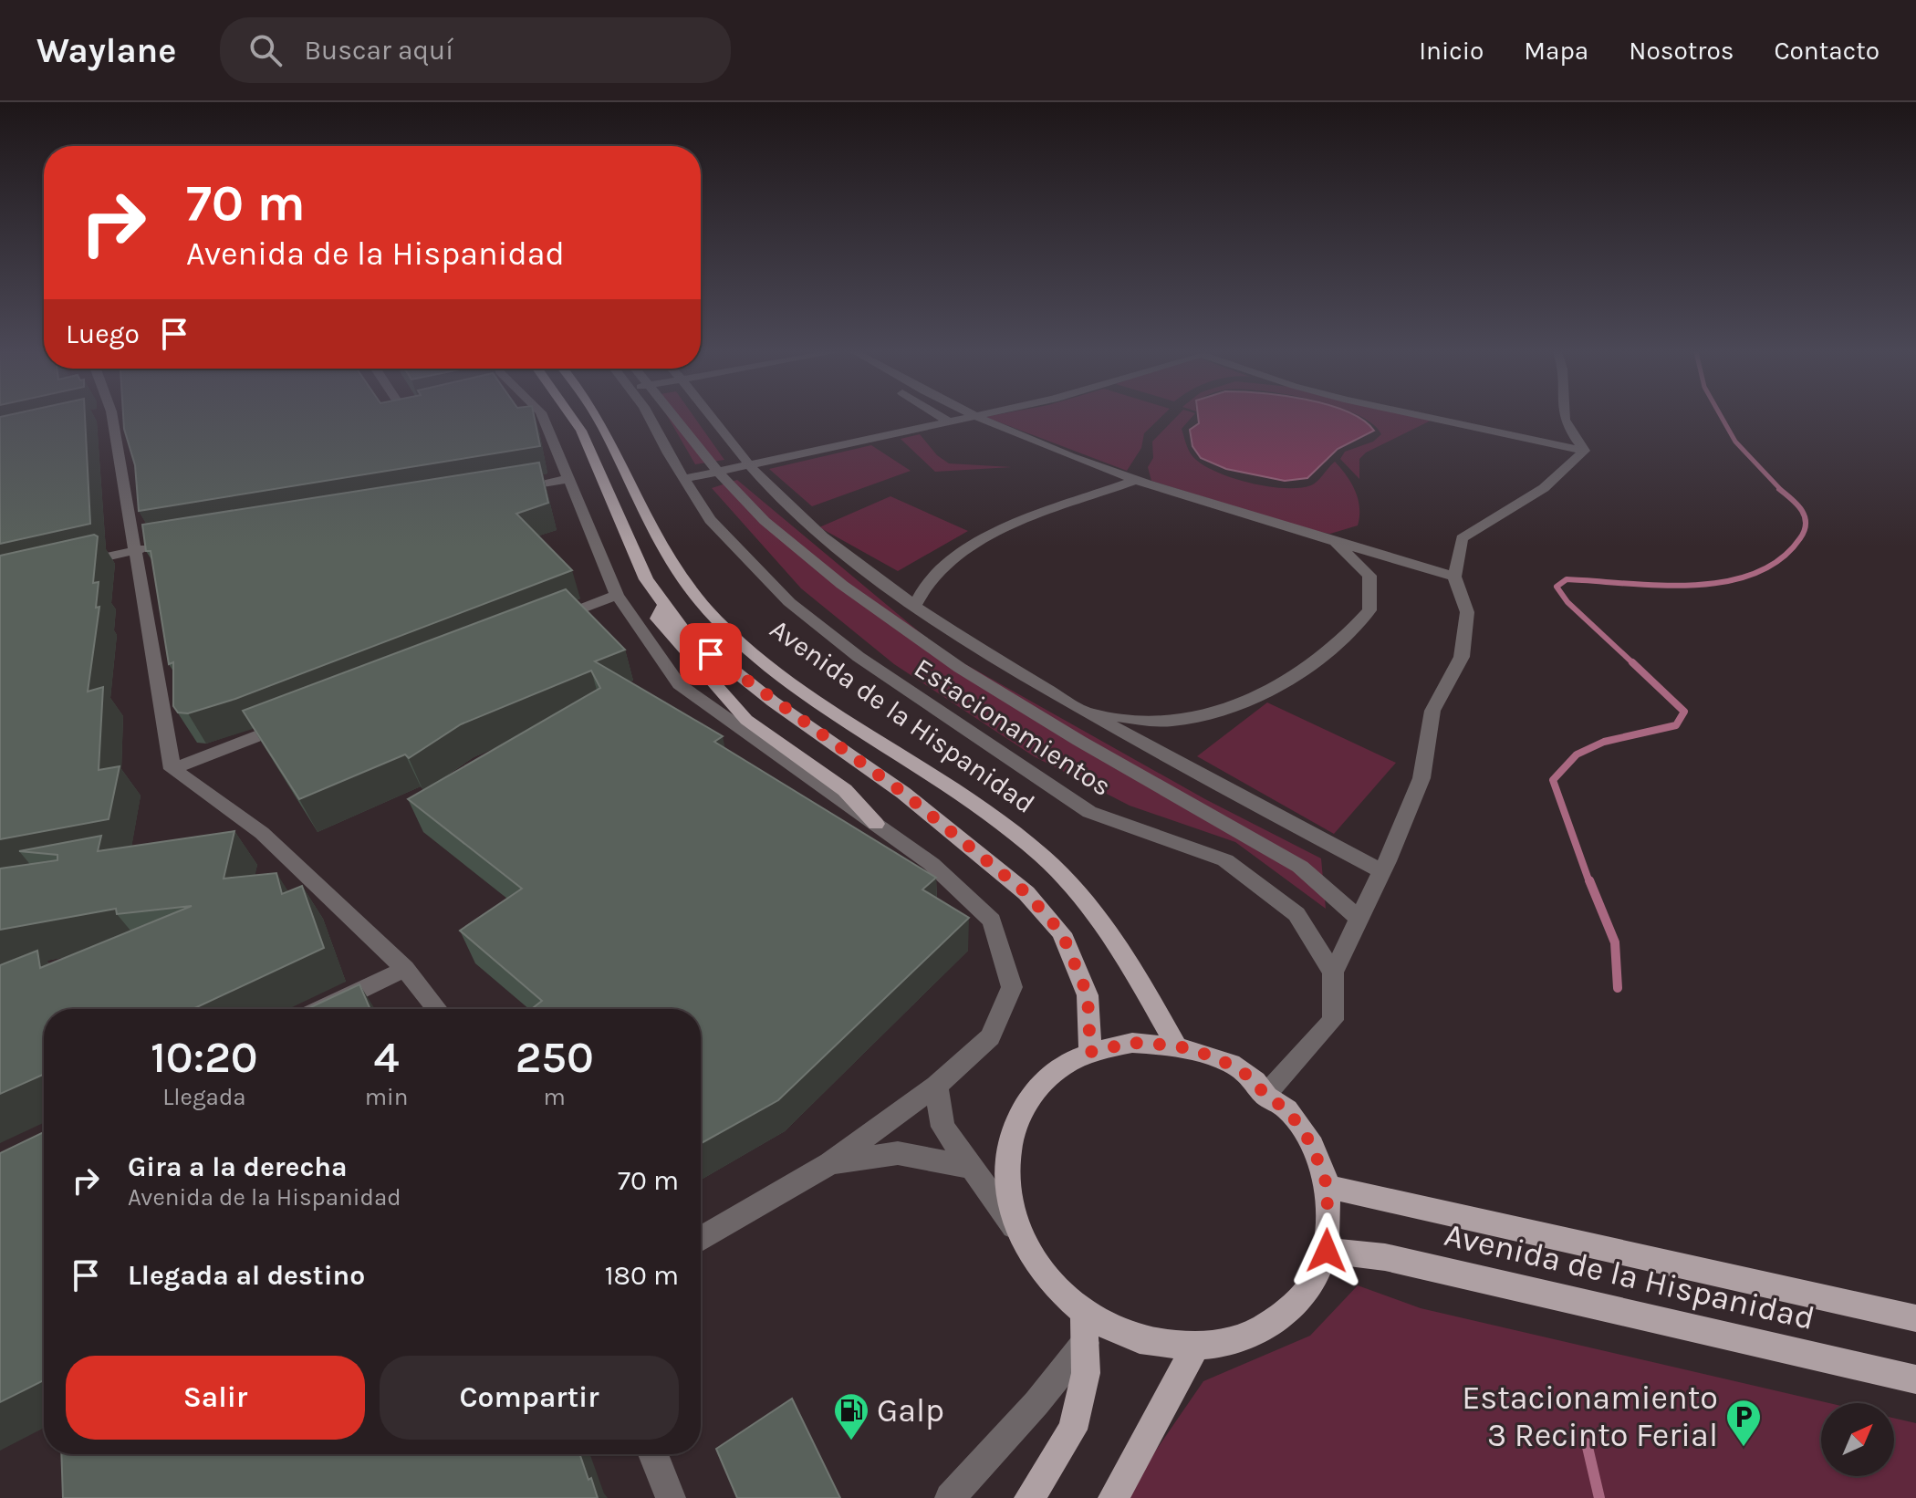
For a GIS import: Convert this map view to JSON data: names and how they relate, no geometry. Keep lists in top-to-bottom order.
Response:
{
  "streets": {
    "main road": ["Avenida de la Hispanidad"],
    "street": ["Estacionamientos"]
  },
  "places": {
    "fuel station": ["Galp"],
    "parking": ["Estacionamiento 3 Recinto Ferial"]
  },
  "north": "top right",
  "page": {
    "header": "Waylane",
    "search": "Buscar aquí",
    "nav": [
      "Inicio",
      "Mapa",
      "Nosotros",
      "Contacto"
    ],
    "turn": ["70 m", "Avenida de la Hispanidad"],
    "then": "Luego",
    "eta": [
      "10:20",
      "Llegada",
      "4",
      "min",
      "250",
      "m"
    ],
    "list": [
      {
        "name": "Gira a la derecha",
        "note": "Avenida de la Hispanidad",
        "value": "70 m"
      },
      {
        "name": "Llegada al destino",
        "value": "180 m"
      }
    ],
    "buttons": ["Salir", "Compartir"]
  }
}
